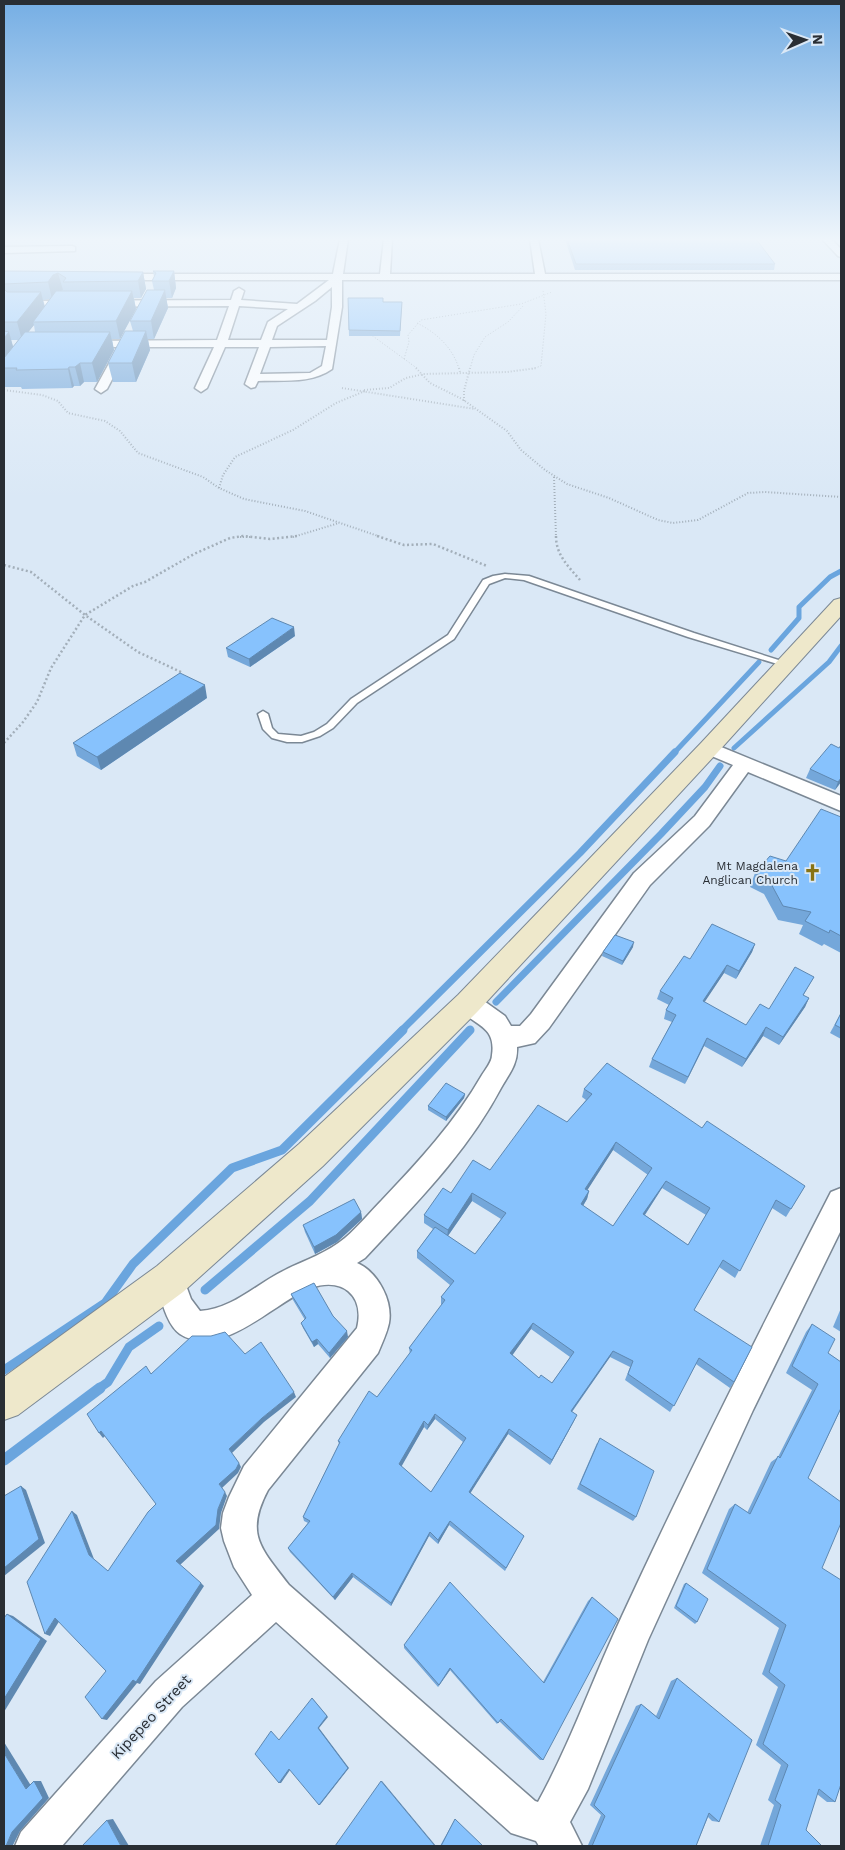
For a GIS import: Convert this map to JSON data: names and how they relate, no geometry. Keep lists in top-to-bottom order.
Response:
{
  "streets": {
    "street": ["Kipepeo Street"]
  },
  "places": {
    "church": ["Mt Magdalena Anglican Church"]
  },
  "north": "right"
}
